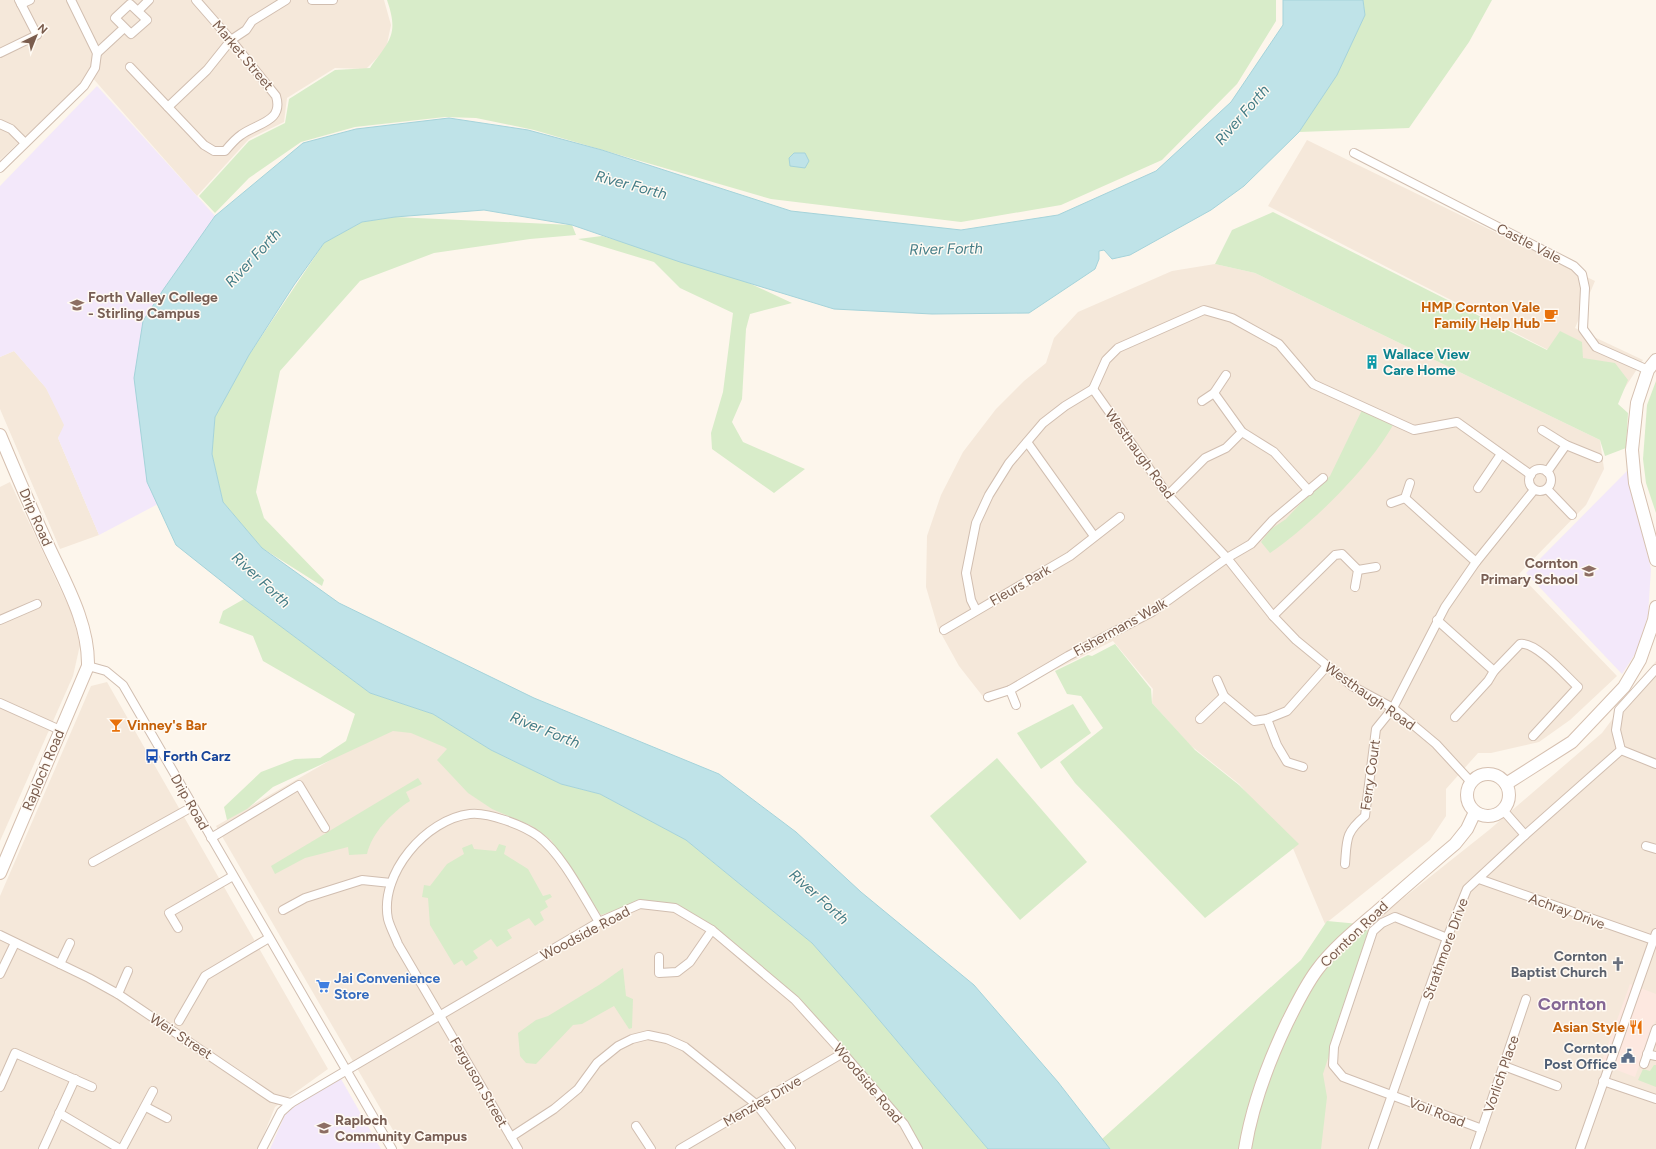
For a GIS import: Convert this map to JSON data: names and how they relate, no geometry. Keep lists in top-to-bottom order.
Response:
{
  "streets": {
    "main road": ["Drip Road", "Raploch Road", "Cornton Road"],
    "street": [
      "Market Street",
      "Castle Vale",
      "Westhaugh Road",
      "Fleurs Park",
      "Fishermans Walk",
      "Ferry Court",
      "Achray Drive",
      "Woodside Road",
      "Strathmore Drive",
      "Weir Street",
      "Vorlich Place",
      "Ferguson Street",
      "Menzies Drive",
      "Voil Road"
    ]
  },
  "crossings": [
    ["Westhaugh Road", "Fishermans Walk"],
    ["Westhaugh Road", "Ferry Court"],
    ["Westhaugh Road", "Cornton Road"],
    ["Drip Road", "Raploch Road"],
    ["Drip Road", "Woodside Road"],
    ["Achray Drive", "Strathmore Drive"],
    ["Woodside Road", "Weir Street"],
    ["Woodside Road", "Ferguson Street"],
    ["Woodside Road", "Menzies Drive"],
    ["Strathmore Drive", "Voil Road"],
    ["Vorlich Place", "Voil Road"]
  ],
  "districts": ["Cornton"],
  "water": ["River Forth"],
  "places": {
    "school or university": ["Forth Valley College - Stirling Campus", "Cornton Primary School", "Raploch Community Campus"],
    "cafe": ["HMP Cornton Vale Family Help Hub"],
    "building": ["Wallace View Care Home"],
    "bar": ["Vinney's Bar"],
    "bus stop": ["Forth Carz"],
    "church": ["Cornton Baptist Church"],
    "supermarket": ["Jai Convenience Store"],
    "restaurant": ["Asian Style"],
    "public building": ["Cornton Post Office"]
  },
  "north": "top right"
}
